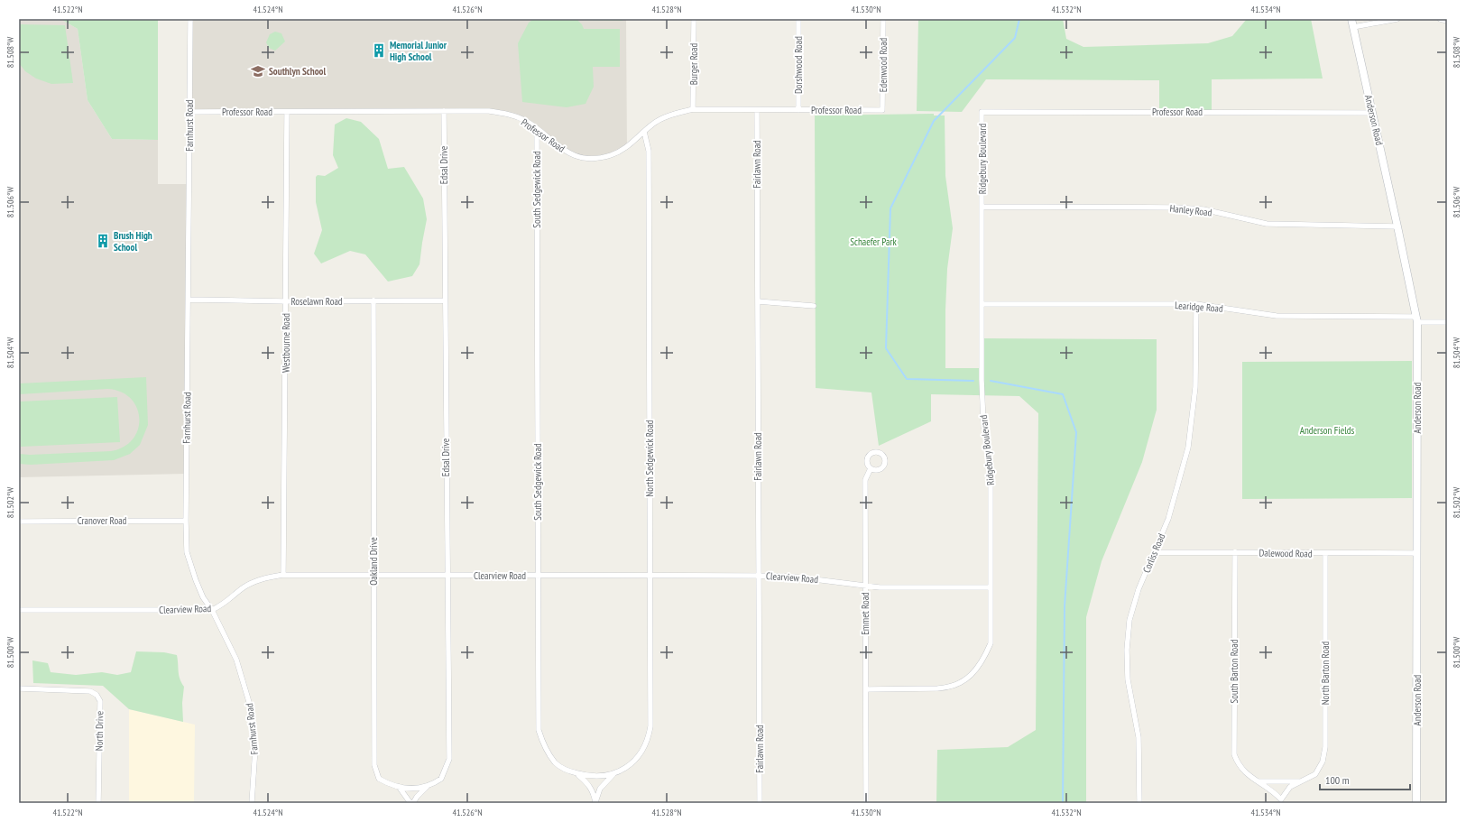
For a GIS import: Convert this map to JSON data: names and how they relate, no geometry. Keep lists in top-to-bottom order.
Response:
{
  "streets": {
    "street": [
      "Burger Road",
      "Dorshwood Road",
      "Edenwood Road",
      "Professor Road",
      "Anderson Road",
      "Farnhurst Road",
      "Ridgebury Boulevard",
      "Fairlawn Road",
      "Edsal Drive",
      "South Sedgewick Road",
      "Hanley Road",
      "Roselawn Road",
      "Learidge Road",
      "Westbourne Road",
      "North Sedgewick Road",
      "Cranover Road",
      "Corliss Road",
      "Dalewood Road",
      "Oakland Drive",
      "Clearview Road",
      "Emmet Road",
      "South Barton Road",
      "North Barton Road",
      "North Drive"
    ]
  },
  "crossings": [
    ["Burger Road", "Professor Road"],
    ["Dorshwood Road", "Professor Road"],
    ["Edenwood Road", "Professor Road"],
    ["Professor Road", "Anderson Road"],
    ["Professor Road", "Farnhurst Road"],
    ["Professor Road", "Ridgebury Boulevard"],
    ["Professor Road", "Fairlawn Road"],
    ["Professor Road", "Edsal Drive"],
    ["Professor Road", "South Sedgewick Road"],
    ["Professor Road", "Westbourne Road"],
    ["Professor Road", "North Sedgewick Road"],
    ["Anderson Road", "Hanley Road"],
    ["Anderson Road", "Learidge Road"],
    ["Anderson Road", "Dalewood Road"],
    ["Farnhurst Road", "Roselawn Road"],
    ["Farnhurst Road", "Cranover Road"],
    ["Farnhurst Road", "Clearview Road"],
    ["Ridgebury Boulevard", "Hanley Road"],
    ["Ridgebury Boulevard", "Learidge Road"],
    ["Ridgebury Boulevard", "Clearview Road"],
    ["Ridgebury Boulevard", "Emmet Road"],
    ["Fairlawn Road", "Clearview Road"],
    ["Edsal Drive", "Roselawn Road"],
    ["Edsal Drive", "Oakland Drive"],
    ["Edsal Drive", "Clearview Road"],
    ["South Sedgewick Road", "North Sedgewick Road"],
    ["South Sedgewick Road", "Clearview Road"],
    ["Roselawn Road", "Westbourne Road"],
    ["Roselawn Road", "Oakland Drive"],
    ["Learidge Road", "Corliss Road"],
    ["Westbourne Road", "Clearview Road"],
    ["North Sedgewick Road", "Clearview Road"],
    ["Corliss Road", "Dalewood Road"],
    ["Dalewood Road", "South Barton Road"],
    ["Dalewood Road", "North Barton Road"],
    ["Oakland Drive", "Clearview Road"],
    ["Clearview Road", "Emmet Road"],
    ["South Barton Road", "North Barton Road"]
  ],
  "parks": ["Schaefer Park", "Anderson Fields"],
  "places": {
    "building": ["Memorial Junior High School", "Brush High School"],
    "school or university": ["Southlyn School"]
  },
  "scale_bar": "100 m",
  "coordinates": [
    "41.522°N",
    "41.524°N",
    "41.526°N",
    "41.528°N",
    "41.530°N",
    "41.532°N",
    "41.534°N",
    "81.508°W",
    "81.506°W",
    "81.504°W",
    "81.502°W",
    "81.500°W"
  ]
}
